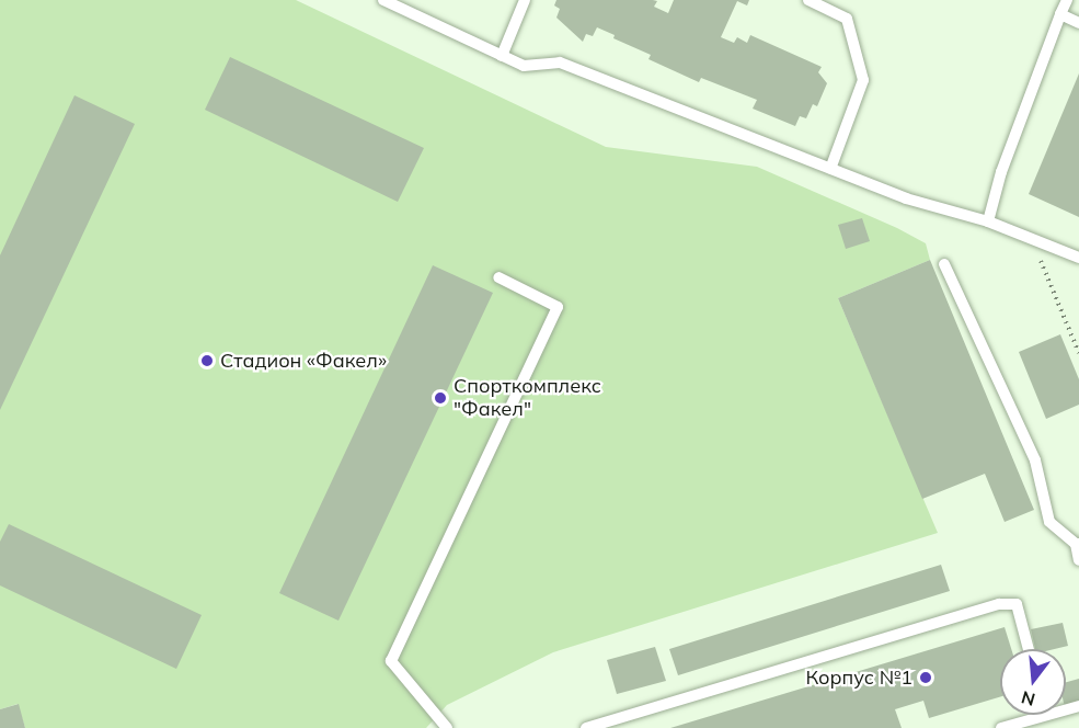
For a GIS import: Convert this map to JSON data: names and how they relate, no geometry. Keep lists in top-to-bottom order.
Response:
{
  "places": ["Стадион «Факел»", "Спорткомплекс \"Факел\"", "Корпус №1"],
  "north": "bottom"
}
